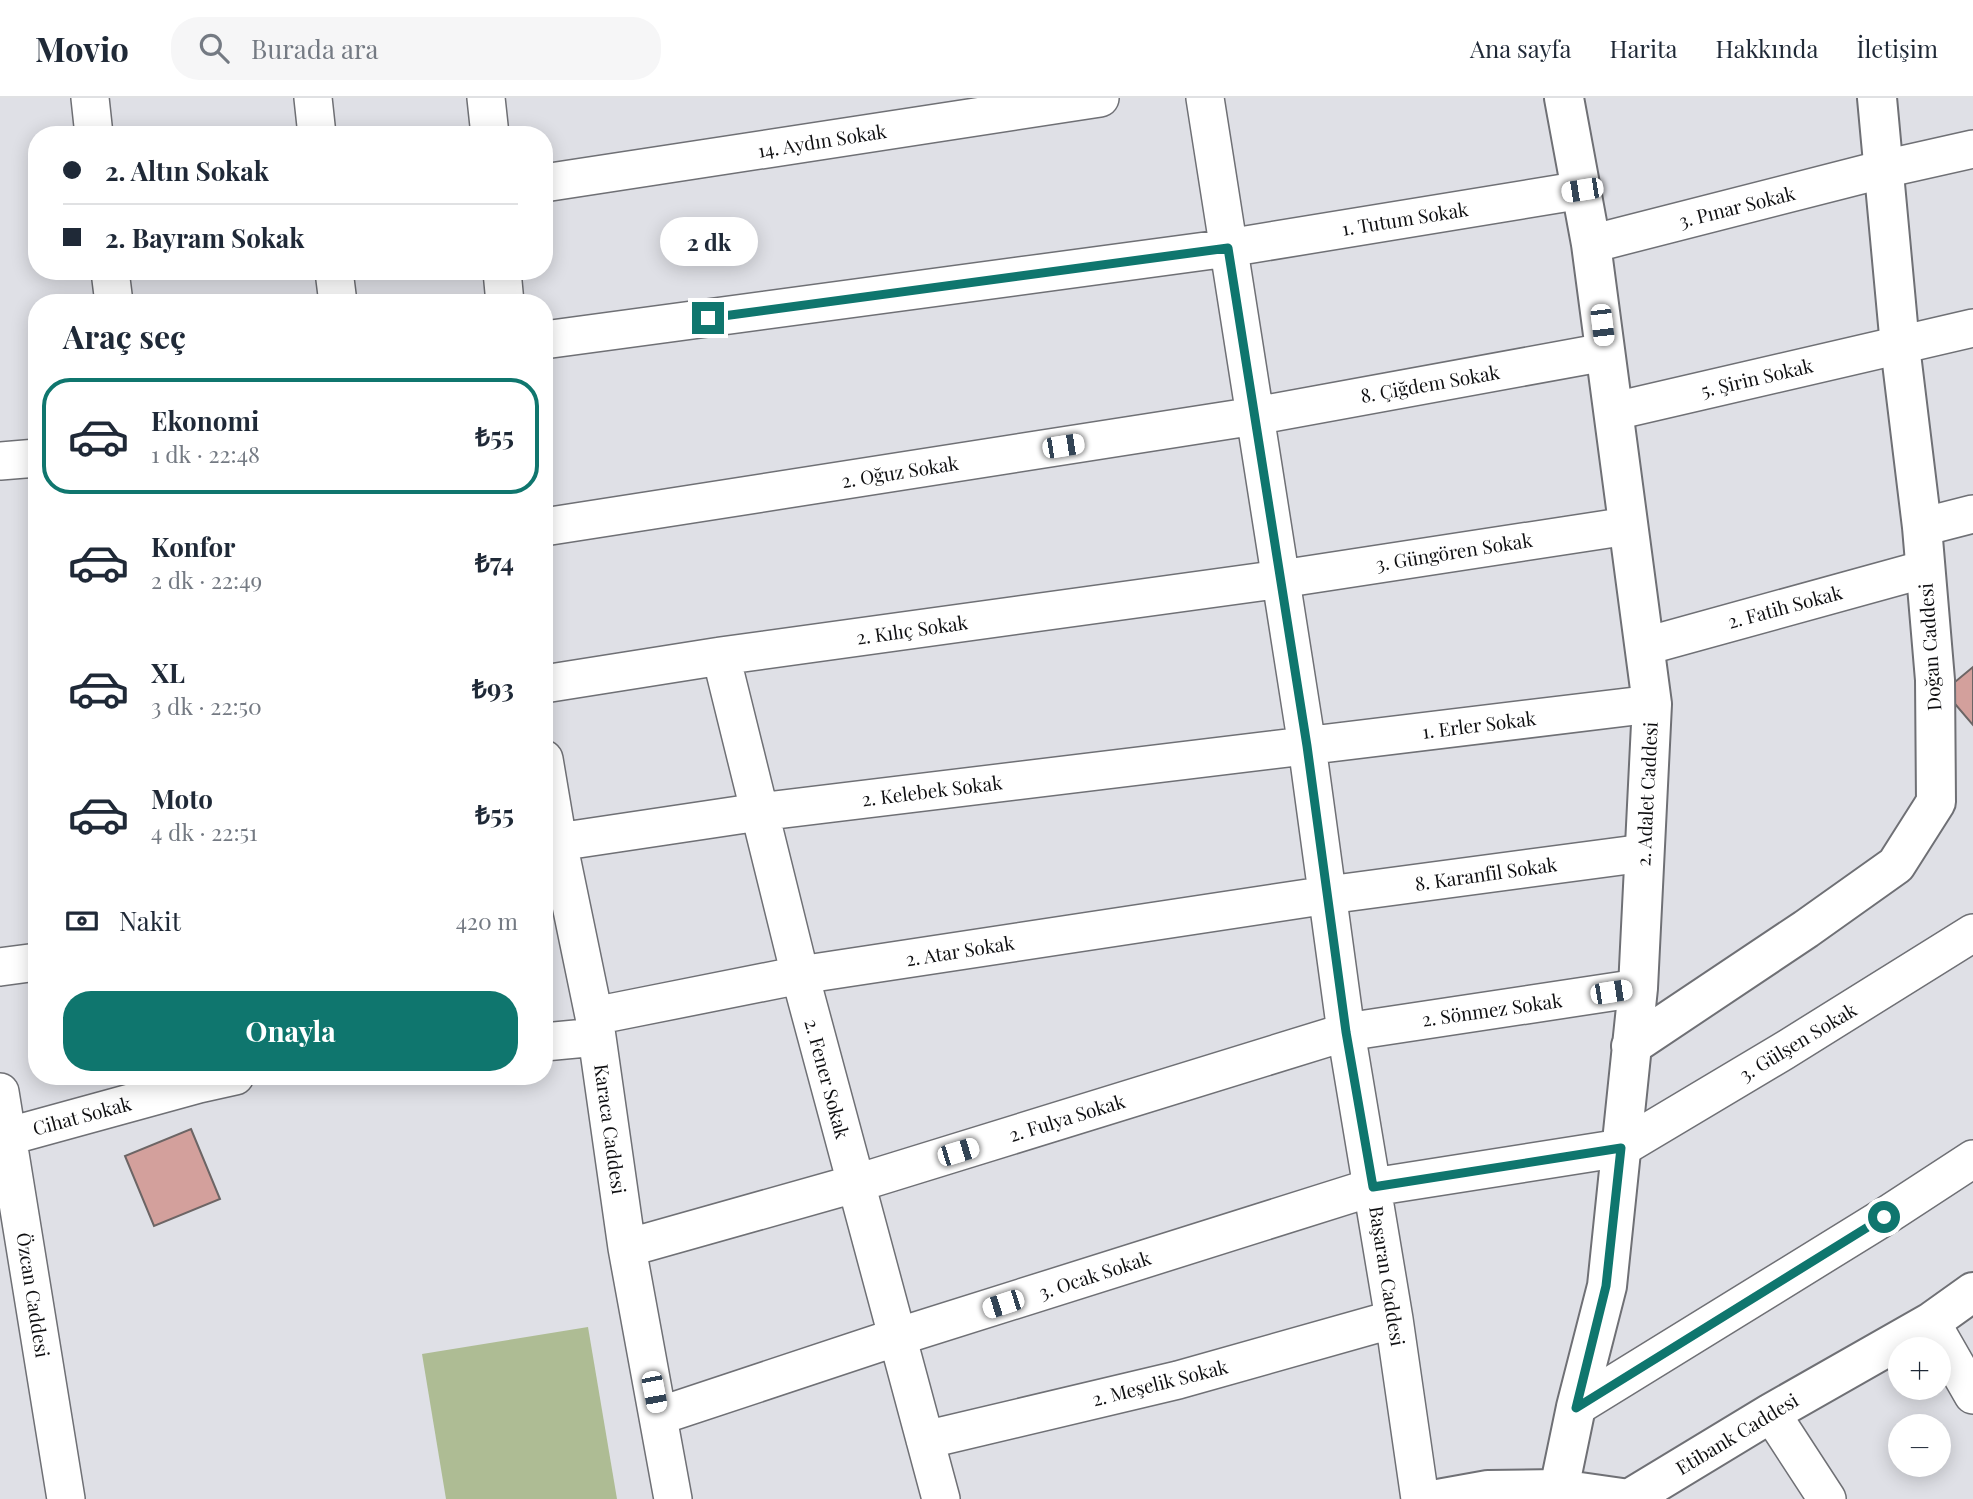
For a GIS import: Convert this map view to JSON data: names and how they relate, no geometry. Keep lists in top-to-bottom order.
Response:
{
  "streets": {
    "main road": ["Doğan Caddesi", "2. Adalet Caddesi", "Etibank Caddesi"],
    "street": [
      "14. Aydın Sokak",
      "3. Pınar Sokak",
      "1. Tutum Sokak",
      "5. Şirin Sokak",
      "8. Çiğdem Sokak",
      "2. Oğuz Sokak",
      "3. Güngören Sokak",
      "2. Fatih Sokak",
      "2. Kılıç Sokak",
      "1. Erler Sokak",
      "2. Kelebek Sokak",
      "8. Karanfil Sokak",
      "2. Atar Sokak",
      "2. Sönmez Sokak",
      "3. Gülşen Sokak",
      "2. Fener Sokak",
      "Cihat Sokak",
      "2. Fulya Sokak",
      "Karaca Caddesi",
      "3. Ocak Sokak",
      "Başaran Caddesi",
      "Özcan Caddesi",
      "2. Meşelik Sokak"
    ]
  },
  "crossings": [
    ["3. Pınar Sokak", "Doğan Caddesi"],
    ["3. Pınar Sokak", "2. Adalet Caddesi"],
    ["1. Tutum Sokak", "2. Adalet Caddesi"],
    ["1. Tutum Sokak", "Başaran Caddesi"],
    ["5. Şirin Sokak", "Doğan Caddesi"],
    ["5. Şirin Sokak", "2. Adalet Caddesi"],
    ["8. Çiğdem Sokak", "2. Oğuz Sokak"],
    ["8. Çiğdem Sokak", "2. Adalet Caddesi"],
    ["8. Çiğdem Sokak", "Başaran Caddesi"],
    ["2. Oğuz Sokak", "Başaran Caddesi"],
    ["3. Güngören Sokak", "2. Kılıç Sokak"],
    ["3. Güngören Sokak", "2. Adalet Caddesi"],
    ["3. Güngören Sokak", "Başaran Caddesi"],
    ["2. Fatih Sokak", "Doğan Caddesi"],
    ["2. Fatih Sokak", "2. Adalet Caddesi"],
    ["2. Kılıç Sokak", "2. Fener Sokak"],
    ["2. Kılıç Sokak", "Başaran Caddesi"],
    ["Doğan Caddesi", "2. Adalet Caddesi"],
    ["1. Erler Sokak", "2. Kelebek Sokak"],
    ["1. Erler Sokak", "2. Adalet Caddesi"],
    ["1. Erler Sokak", "Başaran Caddesi"],
    ["2. Kelebek Sokak", "2. Fener Sokak"],
    ["2. Kelebek Sokak", "Karaca Caddesi"],
    ["2. Kelebek Sokak", "Başaran Caddesi"],
    ["2. Adalet Caddesi", "8. Karanfil Sokak"],
    ["2. Adalet Caddesi", "2. Sönmez Sokak"],
    ["2. Adalet Caddesi", "3. Gülşen Sokak"],
    ["2. Adalet Caddesi", "3. Ocak Sokak"],
    ["2. Adalet Caddesi", "Etibank Caddesi"],
    ["8. Karanfil Sokak", "2. Atar Sokak"],
    ["8. Karanfil Sokak", "Başaran Caddesi"],
    ["2. Atar Sokak", "2. Fener Sokak"],
    ["2. Atar Sokak", "Karaca Caddesi"],
    ["2. Atar Sokak", "Başaran Caddesi"],
    ["2. Sönmez Sokak", "2. Fulya Sokak"],
    ["2. Sönmez Sokak", "Başaran Caddesi"],
    ["3. Gülşen Sokak", "3. Ocak Sokak"],
    ["2. Fener Sokak", "2. Fulya Sokak"],
    ["2. Fener Sokak", "3. Ocak Sokak"],
    ["2. Fener Sokak", "2. Meşelik Sokak"],
    ["Cihat Sokak", "Özcan Caddesi"],
    ["2. Fulya Sokak", "Karaca Caddesi"],
    ["2. Fulya Sokak", "Başaran Caddesi"],
    ["Karaca Caddesi", "3. Ocak Sokak"],
    ["3. Ocak Sokak", "Başaran Caddesi"],
    ["Başaran Caddesi", "2. Meşelik Sokak"]
  ],
  "page": {
    "header": "Movio",
    "search": "Burada ara",
    "nav": [
      "Ana sayfa",
      "Harita",
      "Hakkında",
      "İletişim"
    ],
    "banner": ["2. Altın Sokak", "2. Bayram Sokak"],
    "bubble": "2 dk",
    "heading": "Araç seç",
    "list": [
      {
        "name": "Ekonomi",
        "note": "1 dk · 22:48",
        "value": "₺55"
      },
      {
        "name": "Konfor",
        "note": "2 dk · 22:49",
        "value": "₺74"
      },
      {
        "name": "XL",
        "note": "3 dk · 22:50",
        "value": "₺93"
      },
      {
        "name": "Moto",
        "note": "4 dk · 22:51",
        "value": "₺55"
      }
    ],
    "pay": ["Nakit", "420 m"],
    "buttons": "Onayla",
    "map_buttons": ["+", "−"]
  }
}
